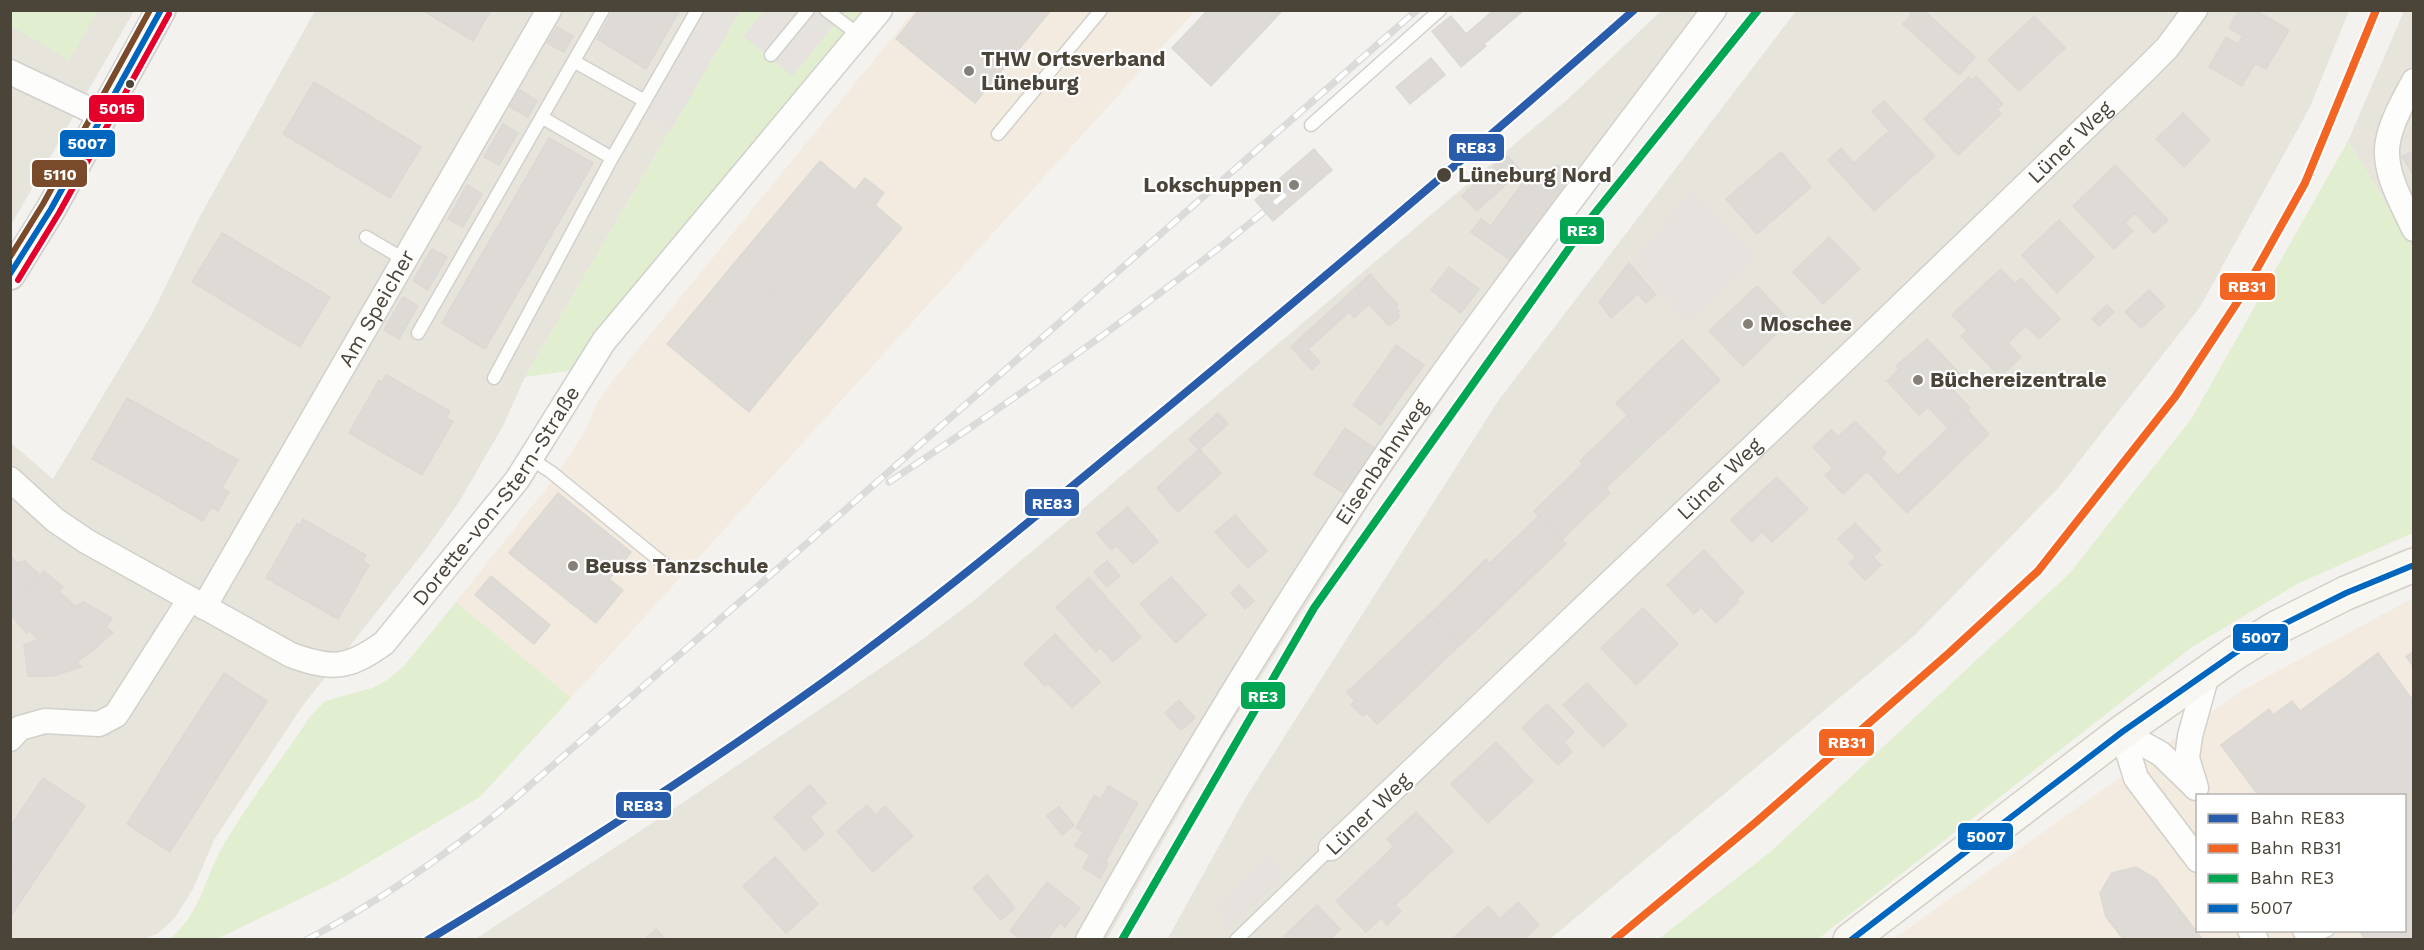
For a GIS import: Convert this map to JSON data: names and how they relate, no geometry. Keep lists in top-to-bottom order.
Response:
{
  "streets": {
    "street": [
      "Lüner Weg",
      "Am Speicher",
      "Eisenbahnweg",
      "Dorette-von-Stern-Straße"
    ]
  },
  "crossings": [
    ["Am Speicher", "Dorette-von-Stern-Straße"]
  ],
  "places": [
    "THW Ortsverband Lüneburg",
    "Lüneburg Nord",
    "Lokschuppen",
    "Moschee",
    "Büchereizentrale",
    "Beuss Tanzschule"
  ],
  "lines": [
    "rail line RE83",
    "rail line RB31",
    "rail line RE3",
    "transit line 5007",
    "transit line 5110",
    "transit line 5015"
  ],
  "legend": [
    "Bahn RE83",
    "Bahn RB31",
    "Bahn RE3",
    "5007"
  ]
}
